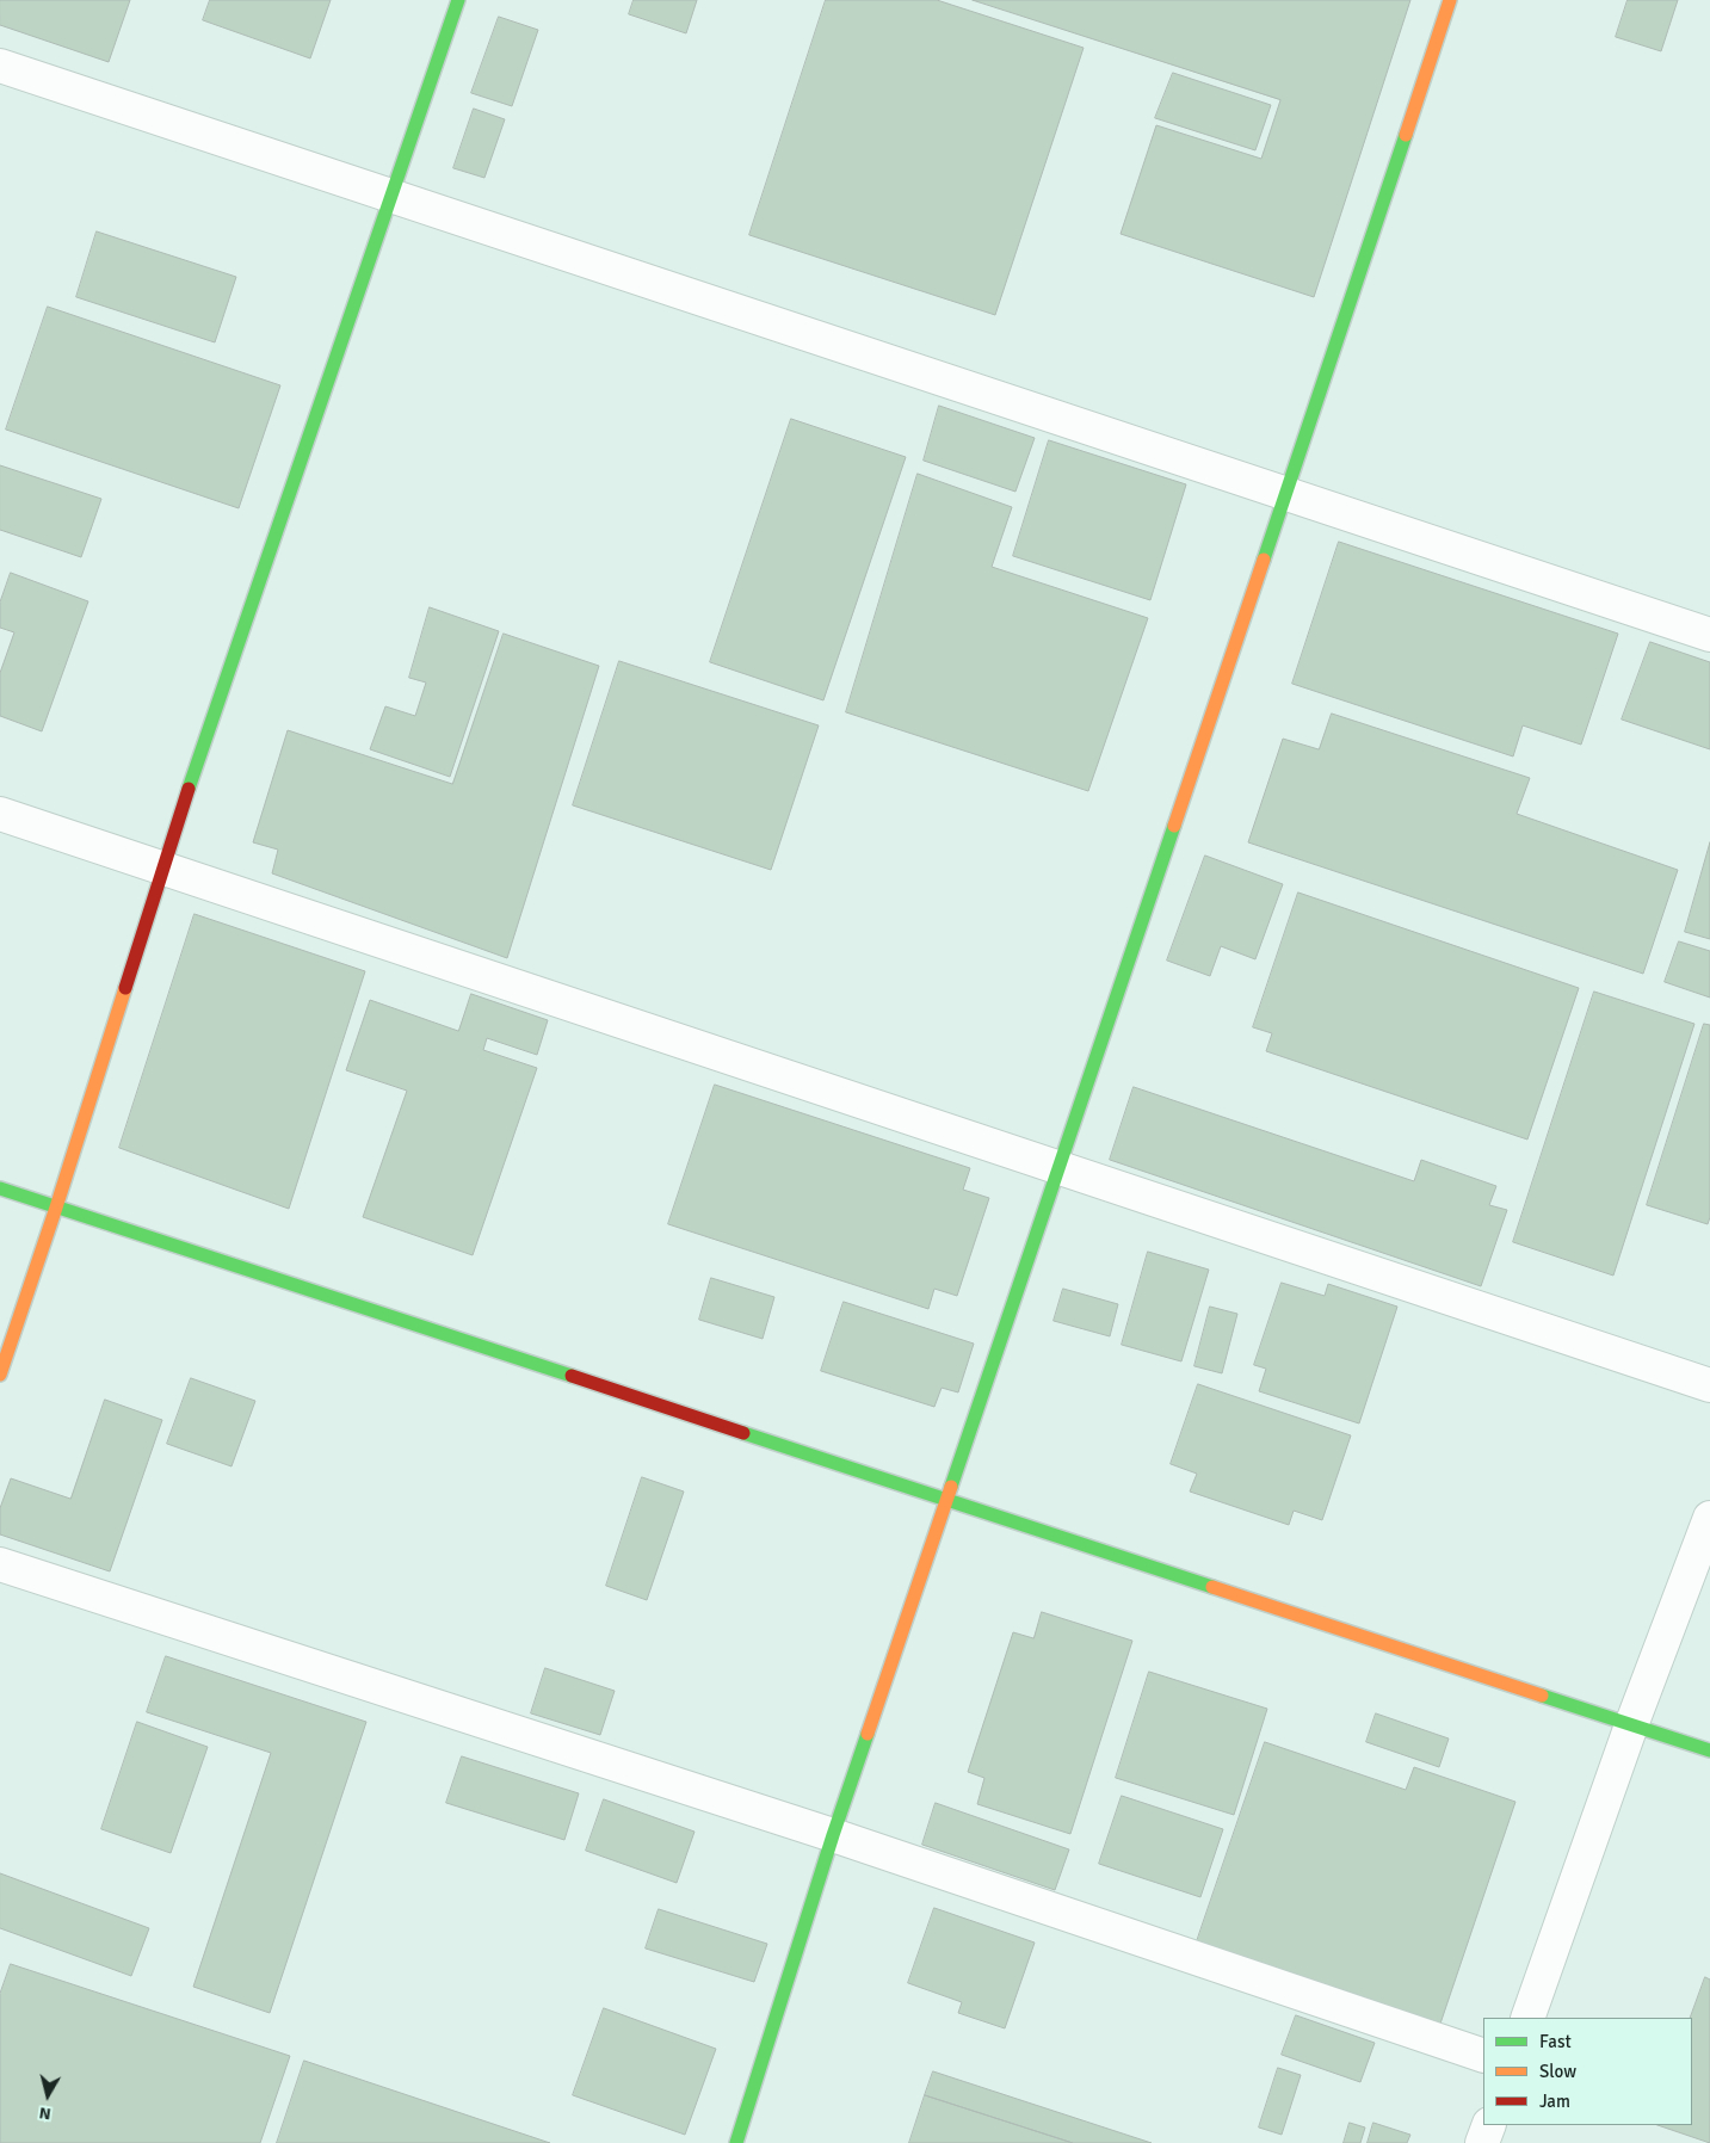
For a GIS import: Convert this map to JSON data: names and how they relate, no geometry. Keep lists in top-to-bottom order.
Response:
{
  "legend": ["Fast", "Slow", "Jam"],
  "north": "bottom"
}
